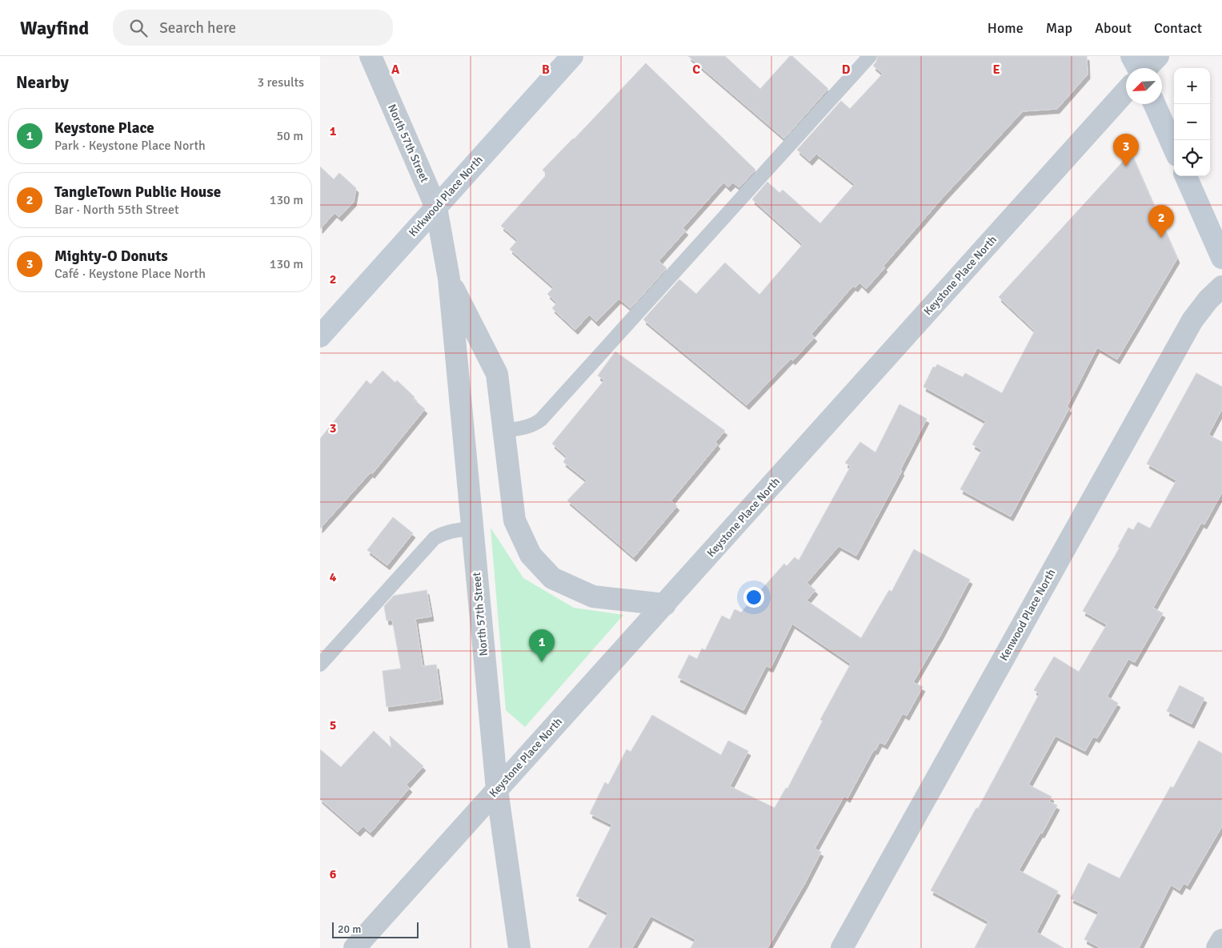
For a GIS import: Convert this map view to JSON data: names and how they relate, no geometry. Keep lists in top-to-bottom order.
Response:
{
  "streets": {
    "street": [
      "North 57th Street",
      "Kirkwood Place North",
      "Keystone Place North",
      "Kenwood Place North"
    ]
  },
  "crossings": [
    ["North 57th Street", "Kirkwood Place North"],
    ["North 57th Street", "Keystone Place North"]
  ],
  "scale_bar": "20 m",
  "north": "bottom left",
  "page": {
    "header": "Wayfind",
    "search": "Search here",
    "nav": [
      "Home",
      "Map",
      "About",
      "Contact"
    ],
    "heading": ["Nearby", "3 results"],
    "map_buttons": ["+", "−"],
    "list": [
      {
        "mark": "1",
        "name": "Keystone Place",
        "note": "Park · Keystone Place North",
        "value": "50 m"
      },
      {
        "mark": "2",
        "name": "TangleTown Public House",
        "note": "Bar · North 55th Street",
        "value": "130 m"
      },
      {
        "mark": "3",
        "name": "Mighty-O Donuts",
        "note": "Café · Keystone Place North",
        "value": "130 m"
      }
    ],
    "pins": ["3", "2", "1"],
    "scale": "20 m"
  },
  "grid": {
    "columns": [
      "A",
      "B",
      "C",
      "D",
      "E"
    ],
    "rows": [
      "1",
      "2",
      "3",
      "4",
      "5",
      "6"
    ]
  }
}
